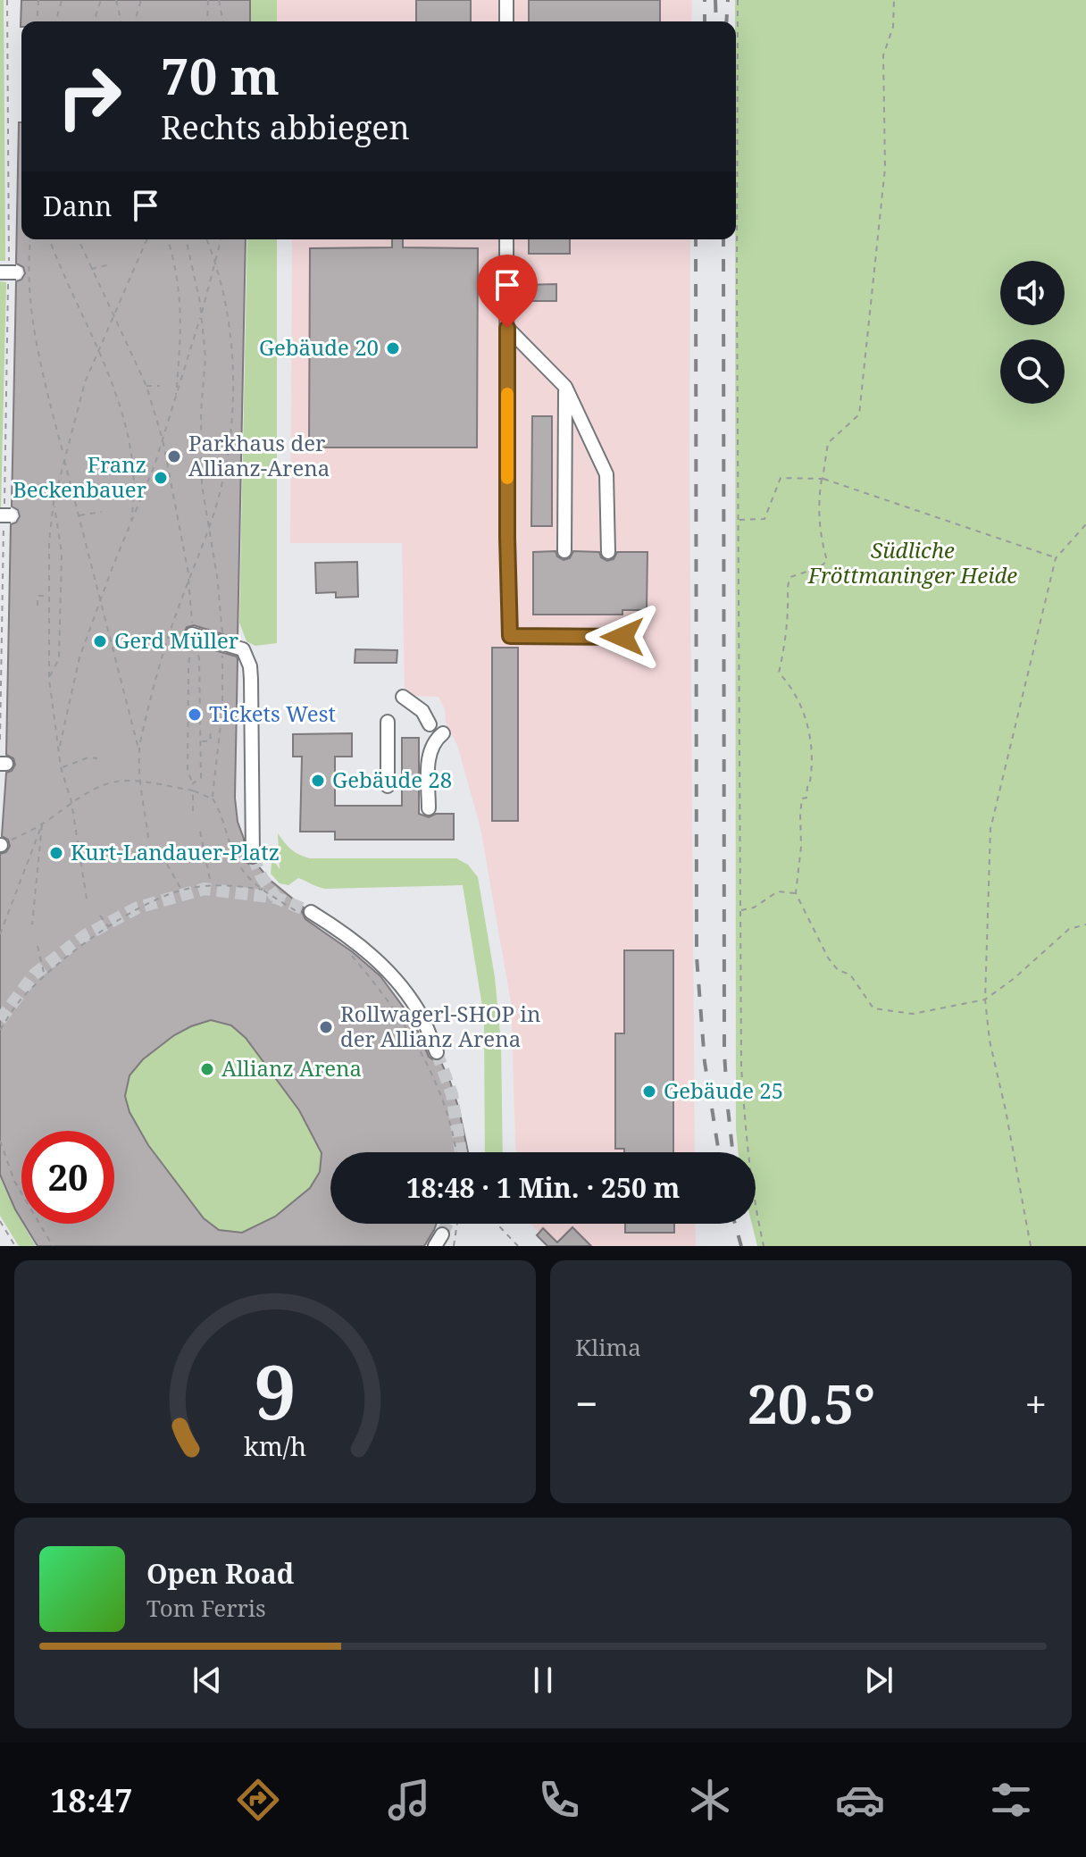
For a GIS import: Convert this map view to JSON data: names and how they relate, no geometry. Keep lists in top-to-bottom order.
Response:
{
  "parks": ["Südliche Fröttmaninger Heide"],
  "places": [
    "Gebäude 20",
    "Parkhaus der Allianz-Arena",
    "Franz Beckenbauer",
    "Gerd Müller",
    "Tickets West",
    "Gebäude 28",
    "Kurt-Landauer-Platz",
    "Rollwagerl-SHOP in der Allianz Arena",
    "Allianz Arena",
    "Gebäude 25"
  ],
  "page": {
    "turn": ["70 m", "Rechts abbiegen"],
    "then": "Dann",
    "limit": "20",
    "trip": "18:48 · 1 Min. · 250 m",
    "tile": "Klima",
    "heat": ["−", "20.5°", "+"],
    "song": ["Open Road", "Tom Ferris"],
    "tabs": "18:47",
    "gauge": ["9", "km/h"]
  }
}
